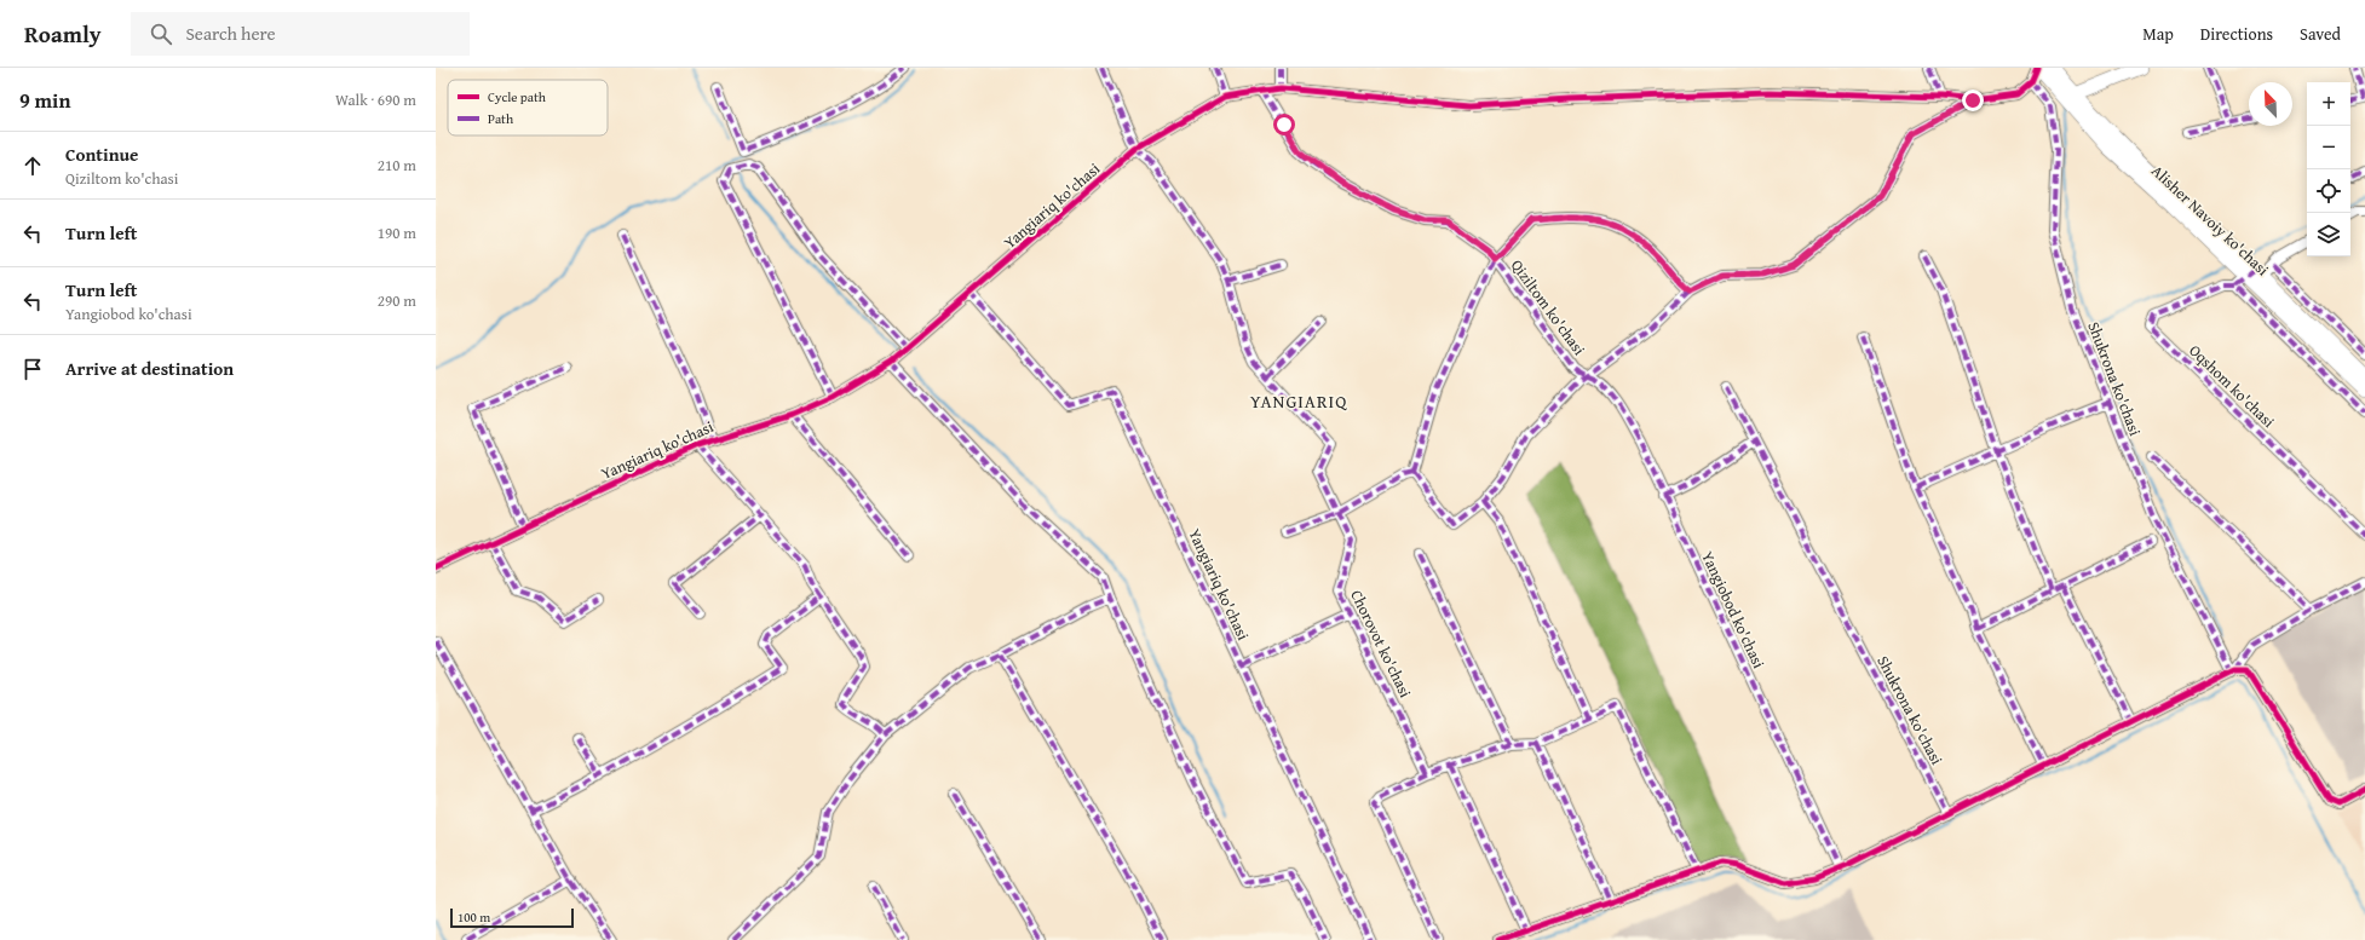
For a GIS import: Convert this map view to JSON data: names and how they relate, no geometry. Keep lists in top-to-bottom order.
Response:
{
  "streets": {
    "main road": ["Alisher Navoiy ko'chasi"],
    "street": [
      "Yangiariq ko'chasi",
      "Qiziltom ko'chasi",
      "Shukrona ko'chasi",
      "Oqshom ko'chasi",
      "Yangiobod ko'chasi",
      "Chorovot ko'chasi"
    ]
  },
  "crossings": [
    ["Qiziltom ko'chasi", "Yangiobod ko'chasi"]
  ],
  "districts": ["YANGIARIQ"],
  "legend": ["Cycle path", "Path"],
  "scale_bar": "100 m",
  "north": "top left",
  "page": {
    "header": "Roamly",
    "search": "Search here",
    "nav": ["Map", "Directions", "Saved"],
    "heading": ["9 min", "Walk · 690 m"],
    "map_buttons": ["+", "−"],
    "list": [
      ["Continue", "Qiziltom ko'chasi", "210 m"],
      ["Turn left", "190 m"],
      ["Turn left", "Yangiobod ko'chasi", "290 m"],
      "Arrive at destination"
    ],
    "scale": "100 m"
  }
}
